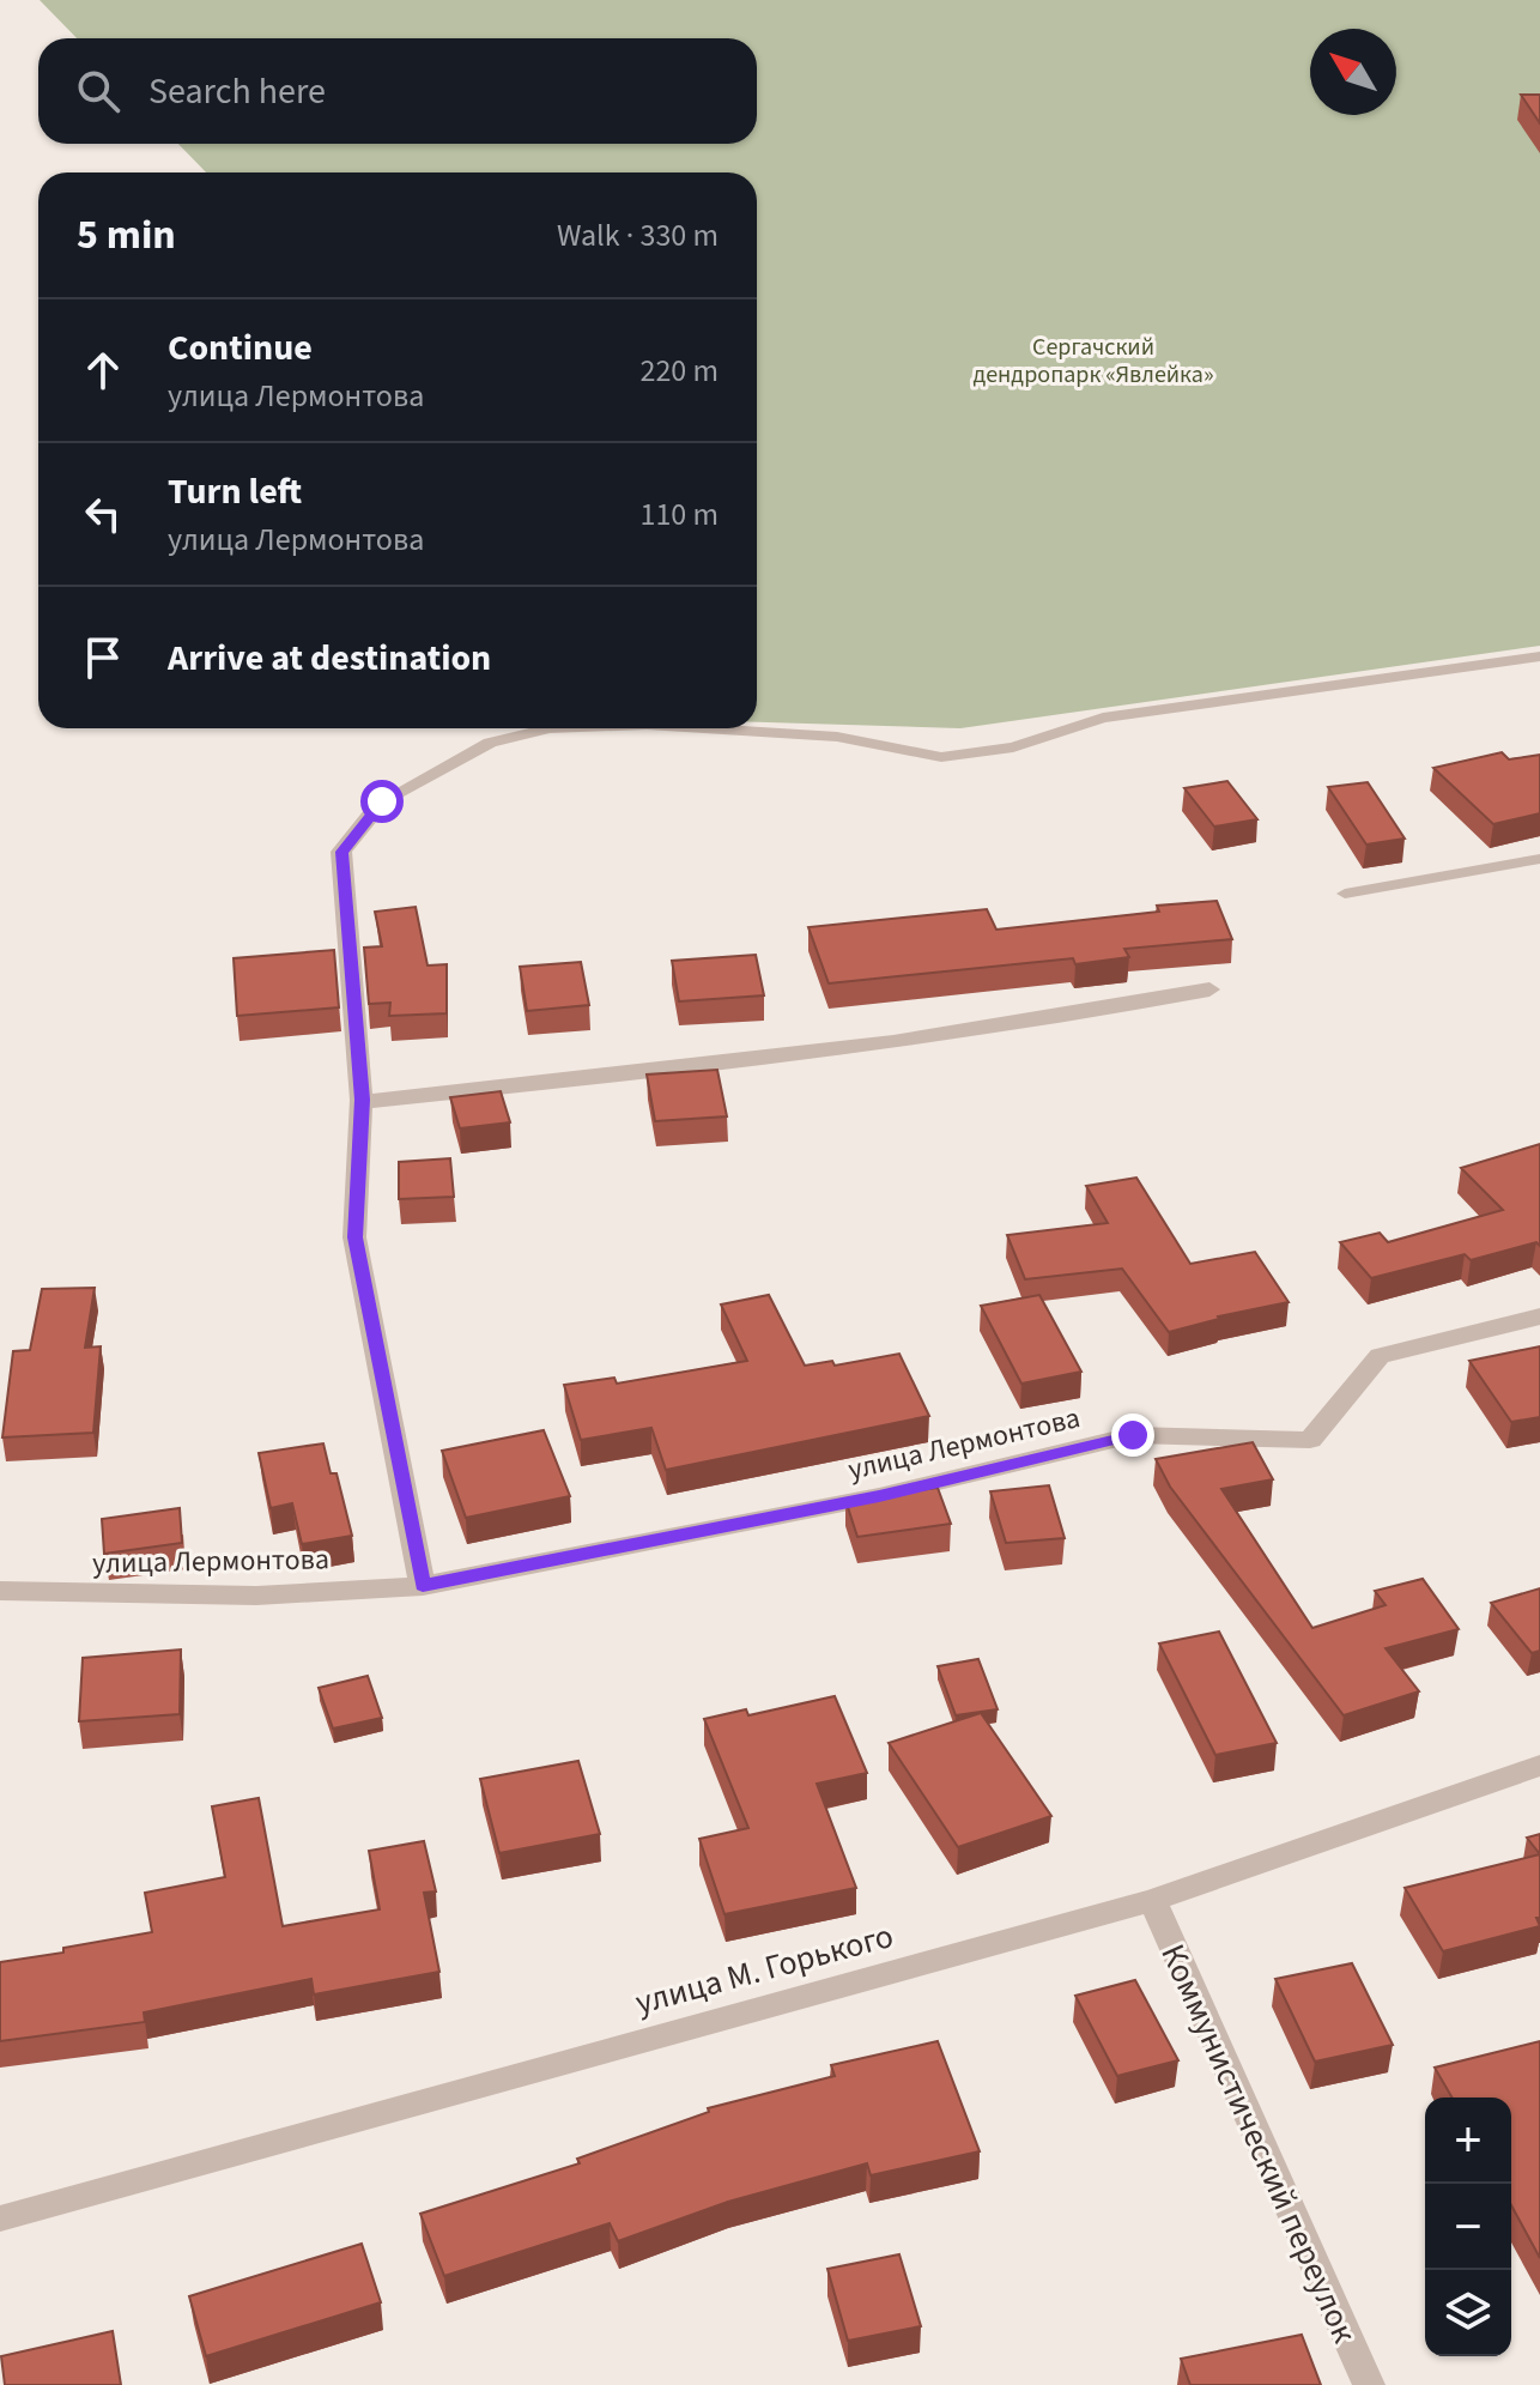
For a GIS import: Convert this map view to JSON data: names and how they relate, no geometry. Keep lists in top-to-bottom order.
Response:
{
  "streets": {
    "street": ["улица Лермонтова", "улица М. Горького", "Коммунистический переулок"]
  },
  "crossings": [
    ["улица М. Горького", "Коммунистический переулок"]
  ],
  "parks": ["Сергачский дендропарк «Явлейка»"],
  "north": "top left",
  "page": {
    "search": "Search here",
    "heading": ["5 min", "Walk · 330 m"],
    "list": [
      ["Continue", "улица Лермонтова", "220 m"],
      ["Turn left", "улица Лермонтова", "110 m"],
      "Arrive at destination"
    ],
    "map_buttons": ["+", "−"]
  }
}
